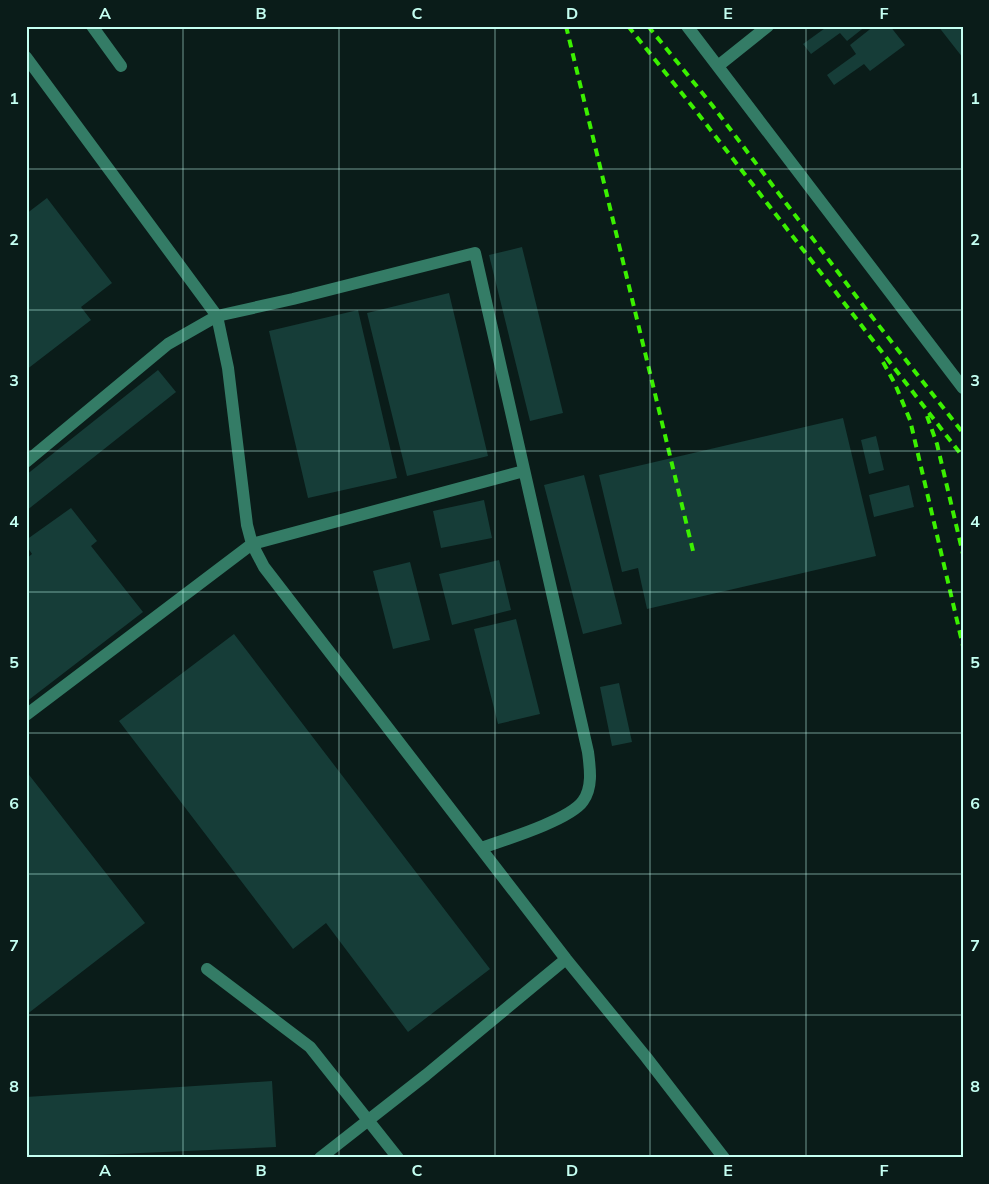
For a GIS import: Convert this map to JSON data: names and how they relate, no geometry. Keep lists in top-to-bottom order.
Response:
{
  "grid": {
    "columns": [
      "A",
      "B",
      "C",
      "D",
      "E",
      "F"
    ],
    "rows": [
      "1",
      "2",
      "3",
      "4",
      "5",
      "6",
      "7",
      "8"
    ]
  }
}
